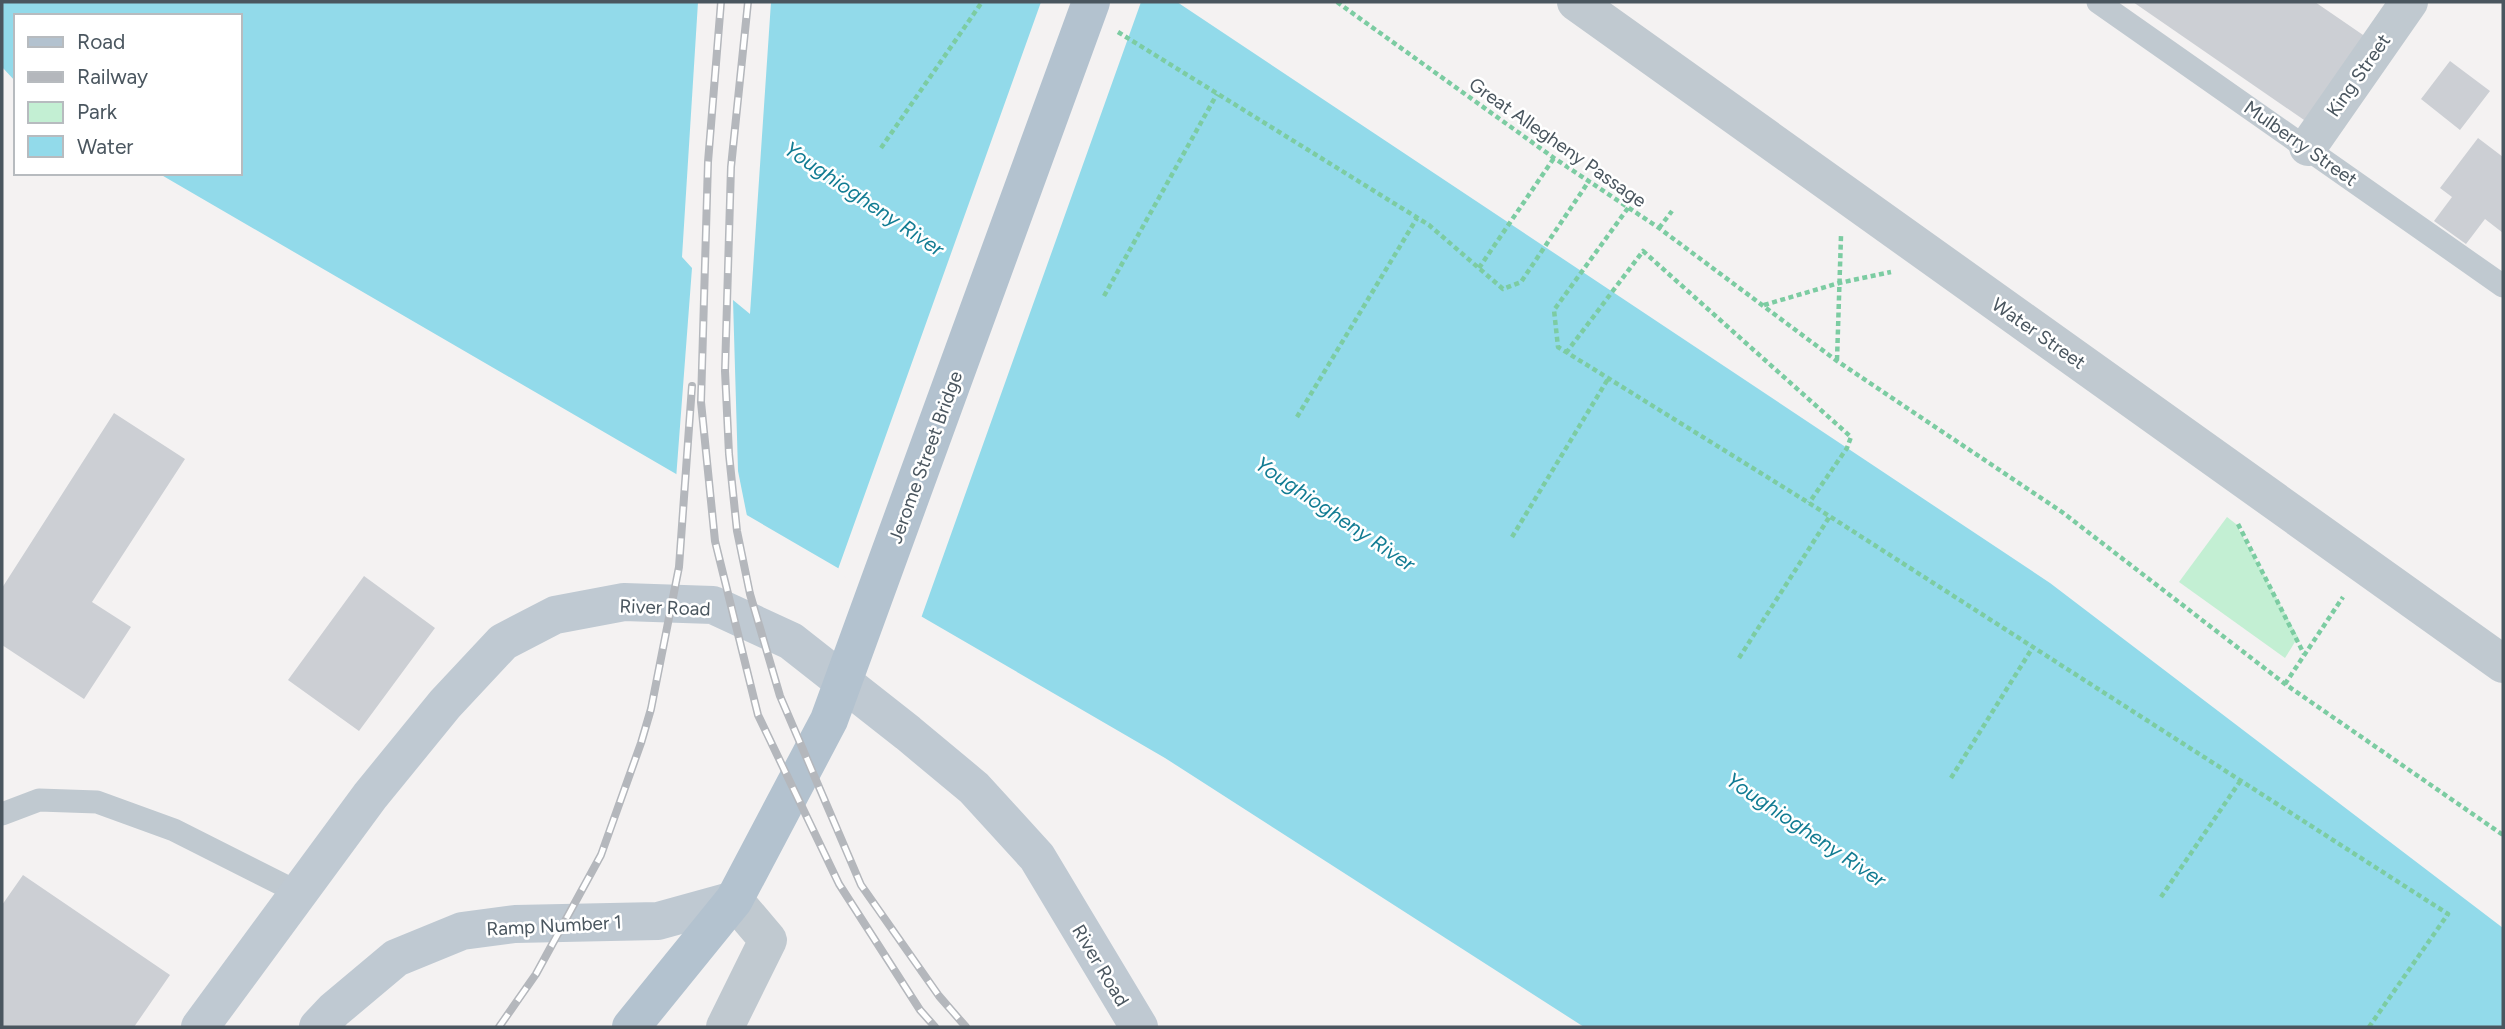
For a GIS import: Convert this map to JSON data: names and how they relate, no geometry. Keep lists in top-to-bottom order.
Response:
{
  "streets": {
    "main road": ["Jerome Street Bridge"],
    "street": [
      "King Street",
      "Water Street",
      "River Road",
      "Ramp Number 1"
    ],
    "lane": ["Mulberry Street"],
    "path": ["Great Allegheny Passage"]
  },
  "crossings": [
    ["King Street", "Mulberry Street"],
    ["Jerome Street Bridge", "Ramp Number 1"]
  ],
  "water": ["Youghiogheny River"],
  "legend": [
    "Road",
    "Railway",
    "Park",
    "Water"
  ]
}
